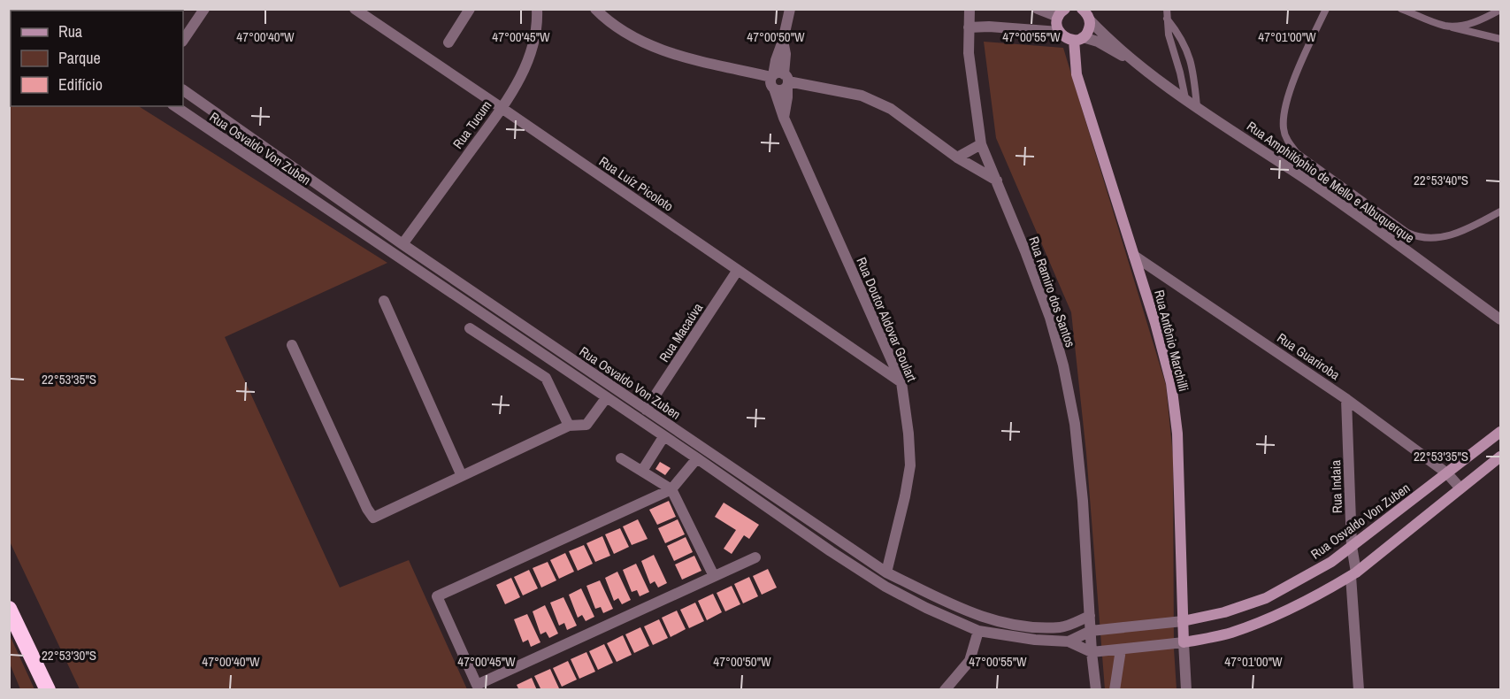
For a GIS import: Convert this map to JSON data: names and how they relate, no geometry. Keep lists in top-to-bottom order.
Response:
{
  "streets": {
    "street": [
      "Rua Tucum",
      "Rua Osvaldo Von Zuben",
      "Rua Amphilóphio de Mello e Albuquerque",
      "Rua Luíz Picoloto",
      "Rua Ramiro dos Santos",
      "Rua Doutor Aldovar Goulart",
      "Rua Macaúva",
      "Rua Antônio Marchilli",
      "Rua Guariroba",
      "Rua Indaia"
    ]
  },
  "crossings": [
    ["Rua Tucum", "Rua Osvaldo Von Zuben"],
    ["Rua Tucum", "Rua Luíz Picoloto"],
    ["Rua Osvaldo Von Zuben", "Rua Ramiro dos Santos"],
    ["Rua Osvaldo Von Zuben", "Rua Doutor Aldovar Goulart"],
    ["Rua Osvaldo Von Zuben", "Rua Macaúva"],
    ["Rua Osvaldo Von Zuben", "Rua Antônio Marchilli"],
    ["Rua Osvaldo Von Zuben", "Rua Guariroba"],
    ["Rua Osvaldo Von Zuben", "Rua Indaia"],
    ["Rua Amphilóphio de Mello e Albuquerque", "Rua Antônio Marchilli"],
    ["Rua Luíz Picoloto", "Rua Doutor Aldovar Goulart"],
    ["Rua Luíz Picoloto", "Rua Macaúva"],
    ["Rua Antônio Marchilli", "Rua Guariroba"],
    ["Rua Guariroba", "Rua Indaia"]
  ],
  "legend": ["Rua", "Parque", "Edifício"],
  "coordinates": [
    "47°00'40\"W",
    "47°00'45\"W",
    "47°00'50\"W",
    "47°00'55\"W",
    "47°01'00\"W",
    "22°53'40\"S",
    "22°53'35\"S",
    "22°53'30\"S"
  ]
}
